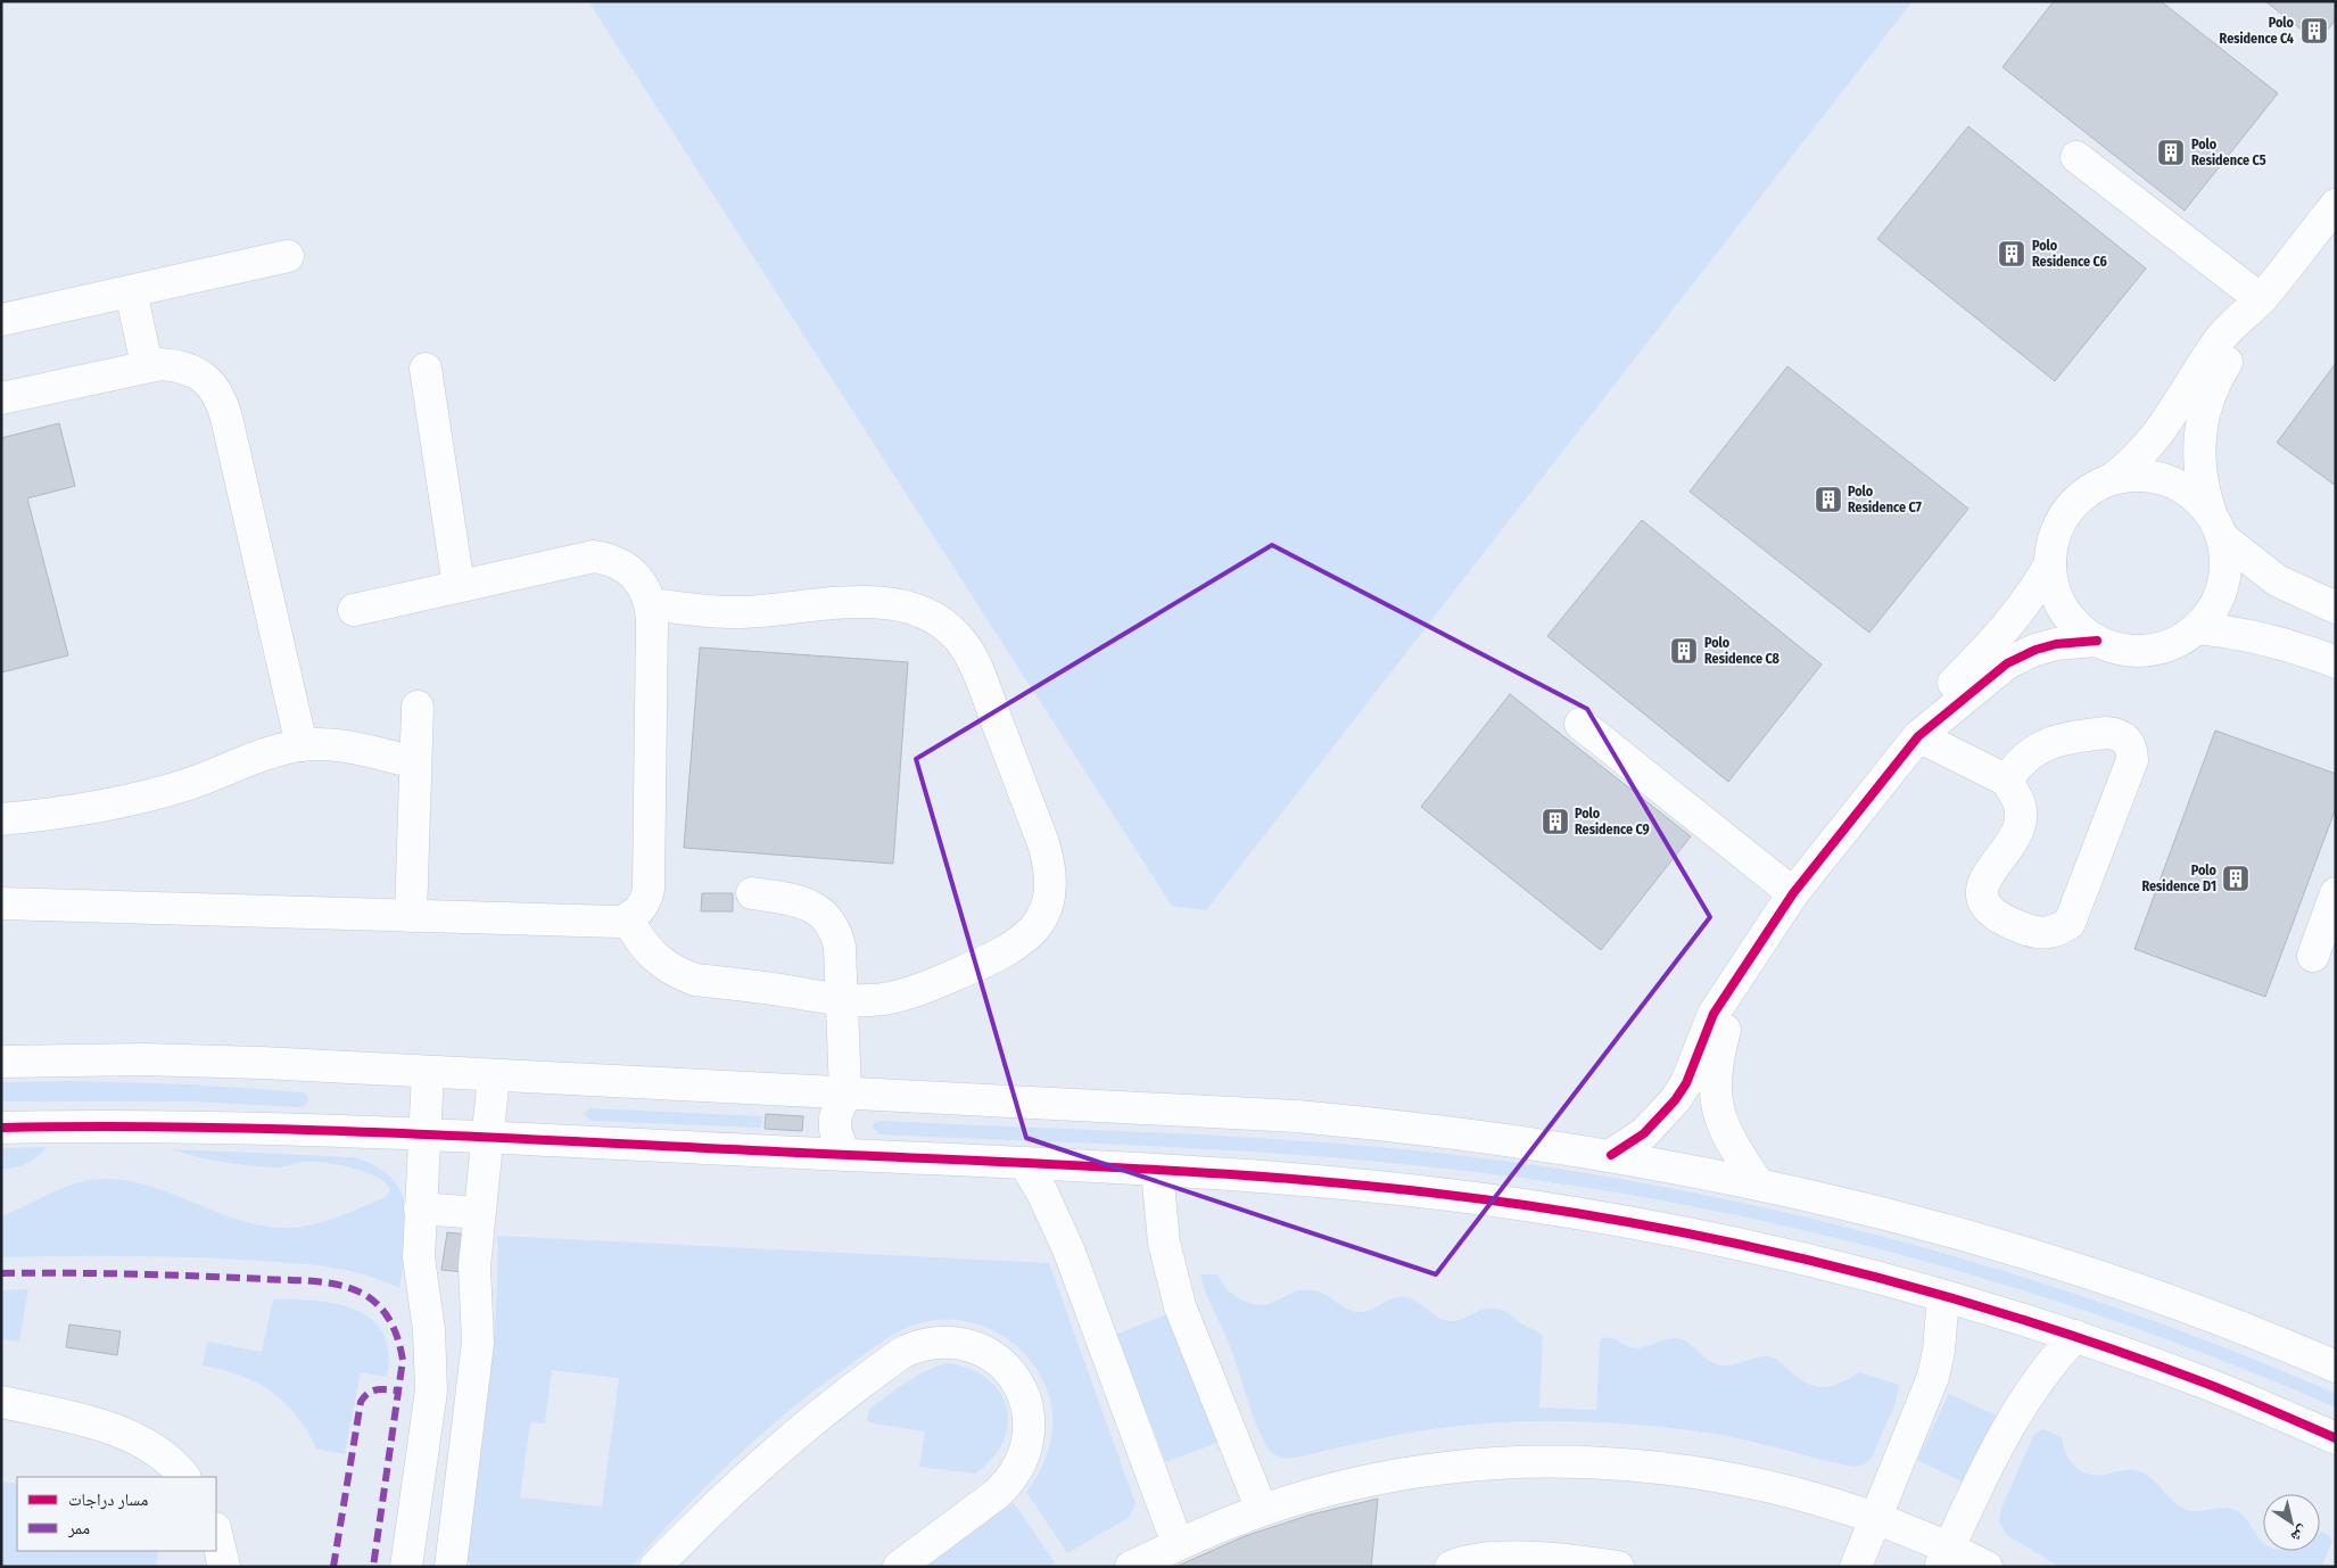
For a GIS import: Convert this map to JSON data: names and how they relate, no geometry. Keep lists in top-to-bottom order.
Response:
{
  "places": {
    "building": [
      "Polo Residence C4",
      "Polo Residence C5",
      "Polo Residence C6",
      "Polo Residence C7",
      "Polo Residence C8",
      "Polo Residence C9",
      "Polo Residence D1"
    ]
  },
  "legend": ["مسار دراجات", "ممر"],
  "north": "bottom right"
}
